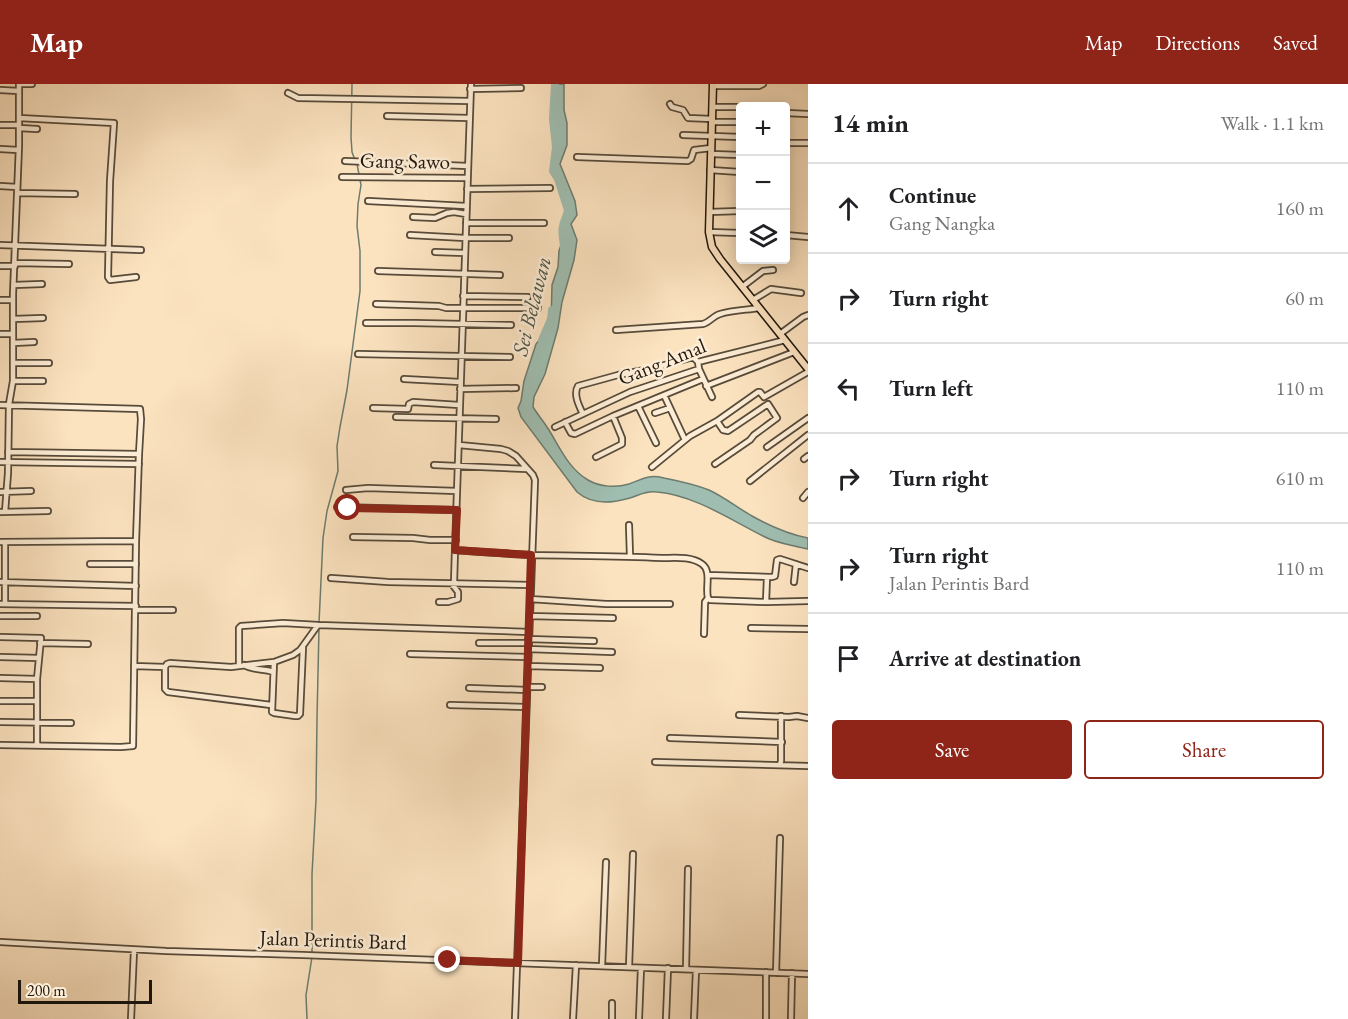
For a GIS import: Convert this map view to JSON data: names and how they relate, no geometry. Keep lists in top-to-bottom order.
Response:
{
  "streets": {
    "street": ["Gang Sawo", "Gang Amal", "Jalan Perintis Bard"]
  },
  "water": ["Sei Belawan"],
  "scale_bar": "200 m",
  "page": {
    "header": "Map",
    "nav": ["Map", "Directions", "Saved"],
    "heading": ["14 min", "Walk · 1.1 km"],
    "map_buttons": ["+", "−"],
    "list": [
      ["Continue", "Gang Nangka", "160 m"],
      ["Turn right", "60 m"],
      ["Turn left", "110 m"],
      ["Turn right", "610 m"],
      ["Turn right", "Jalan Perintis Bard", "110 m"],
      "Arrive at destination"
    ],
    "buttons": ["Save", "Share"],
    "scale": "200 m"
  }
}
